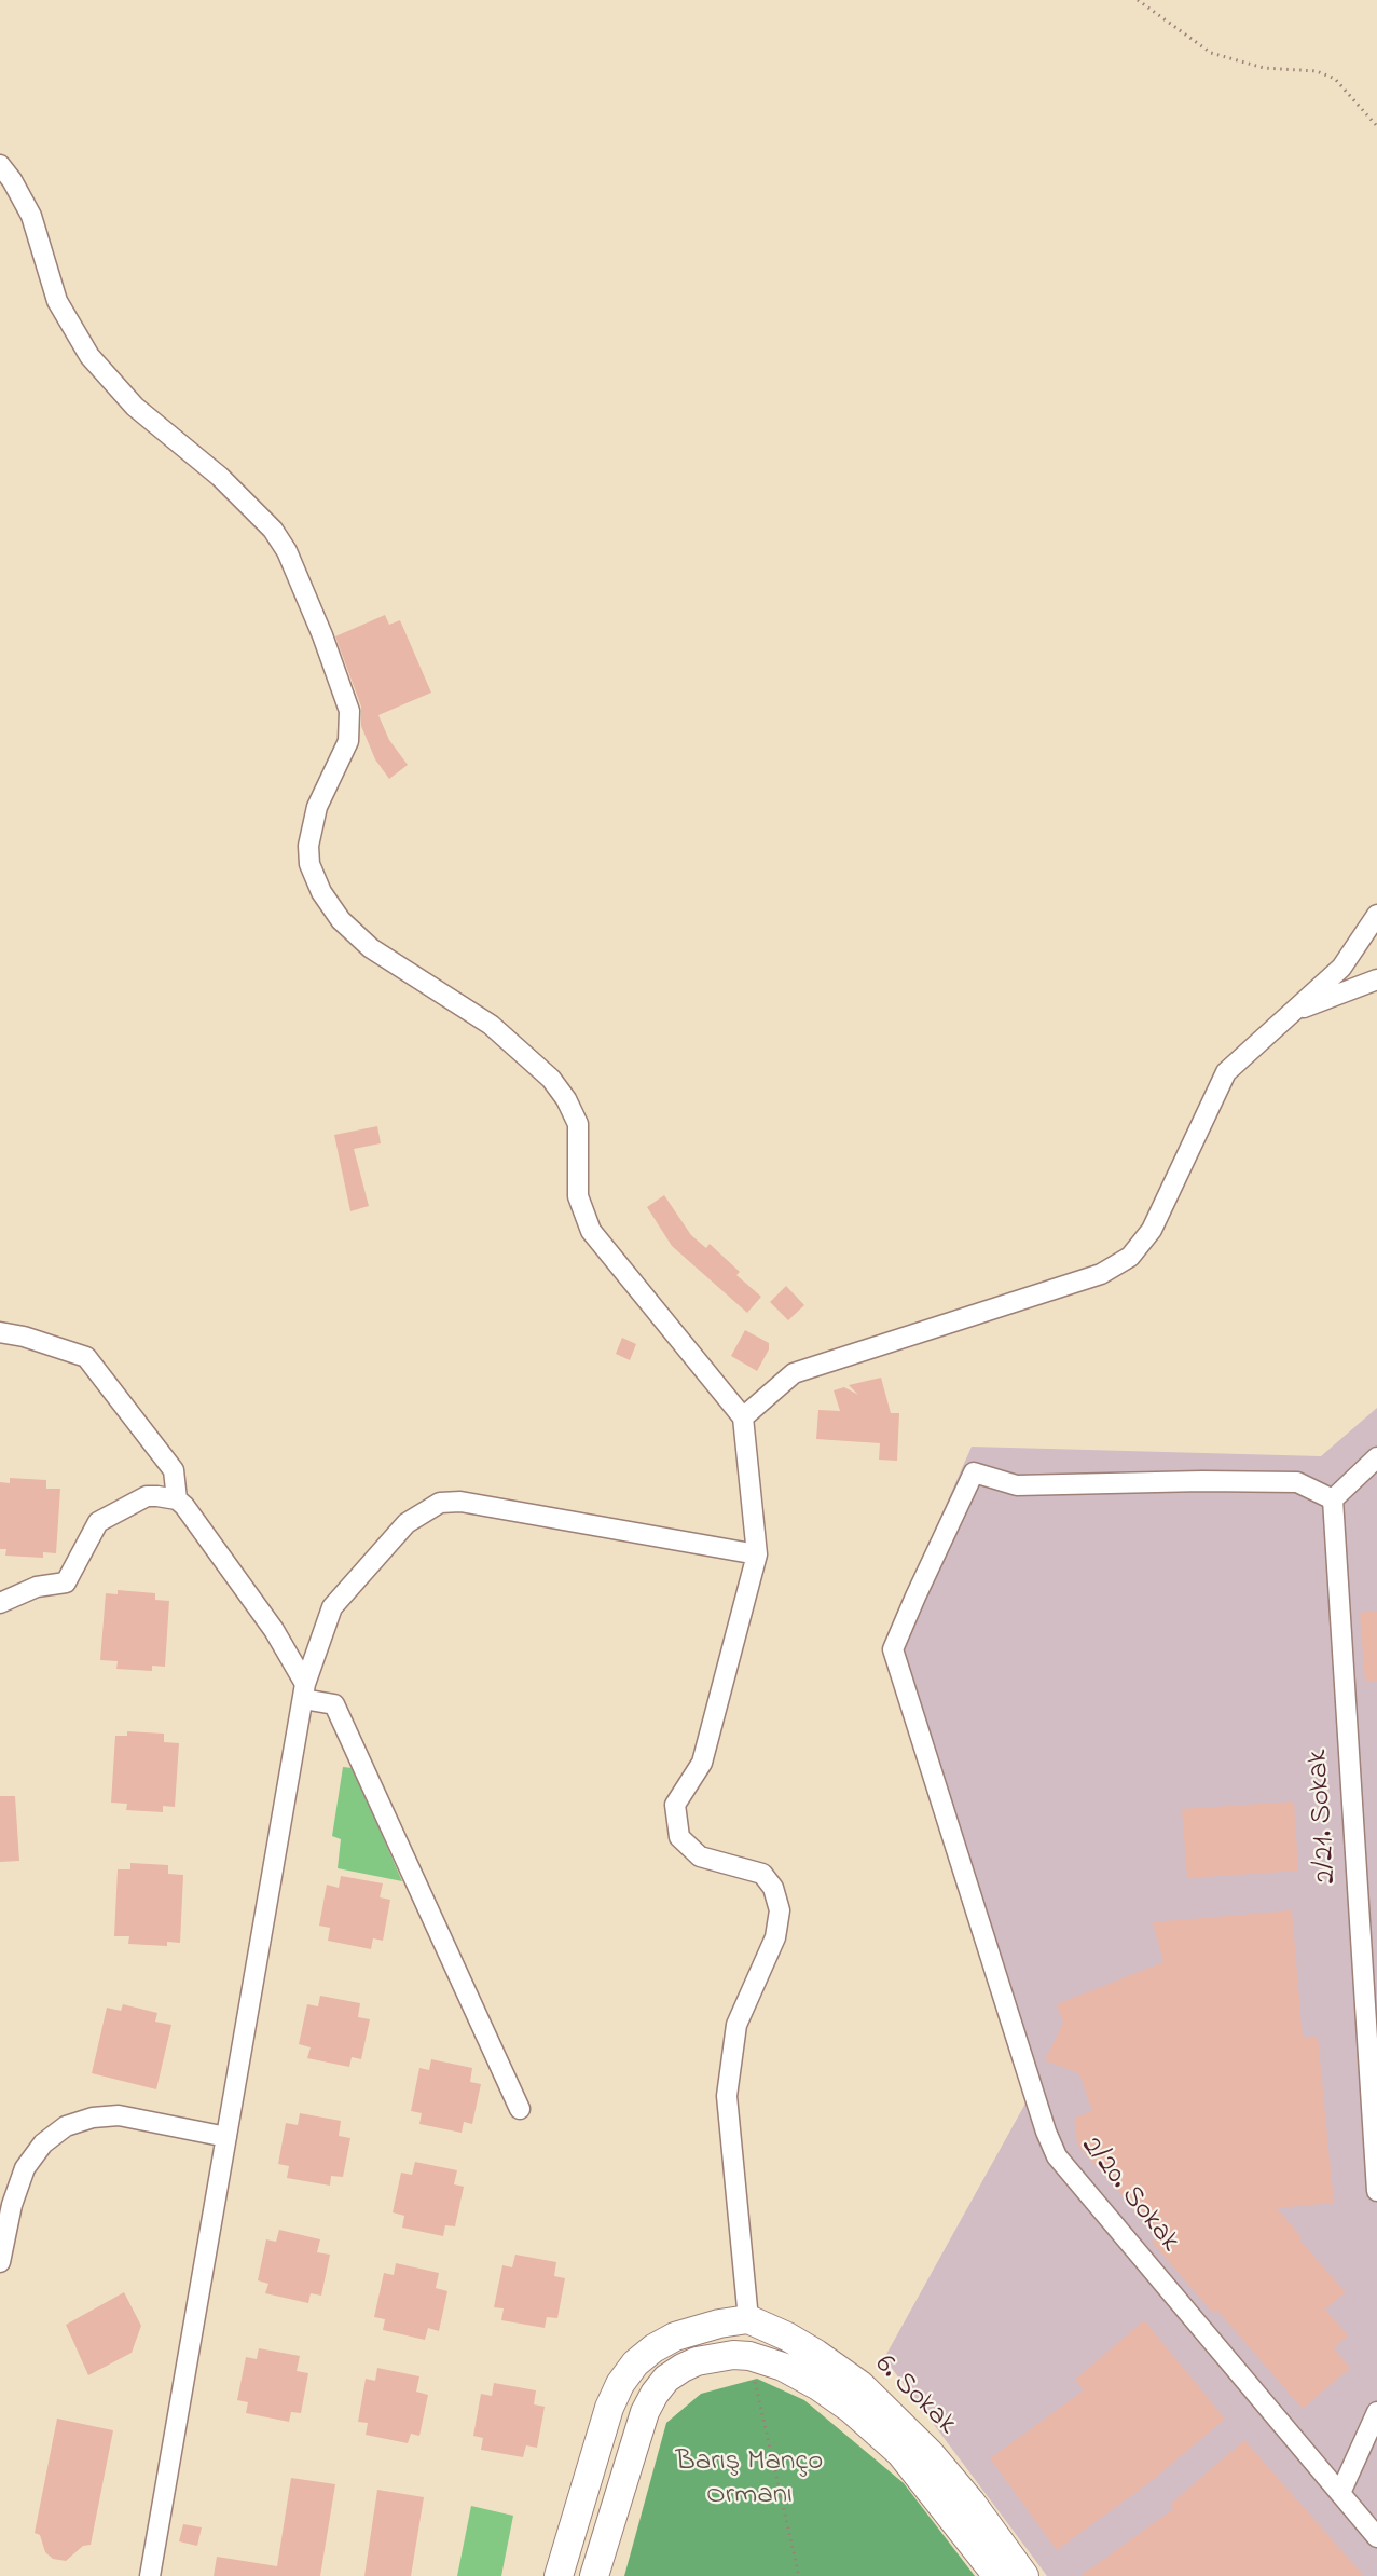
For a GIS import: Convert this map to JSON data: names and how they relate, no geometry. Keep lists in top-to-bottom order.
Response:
{
  "streets": {
    "main road": ["6. Sokak"],
    "street": ["2/21. Sokak", "2/20. Sokak"]
  },
  "crossings": [
    ["2/21. Sokak", "2/20. Sokak"]
  ],
  "parks": ["Barış Manço Ormanı"]
}
